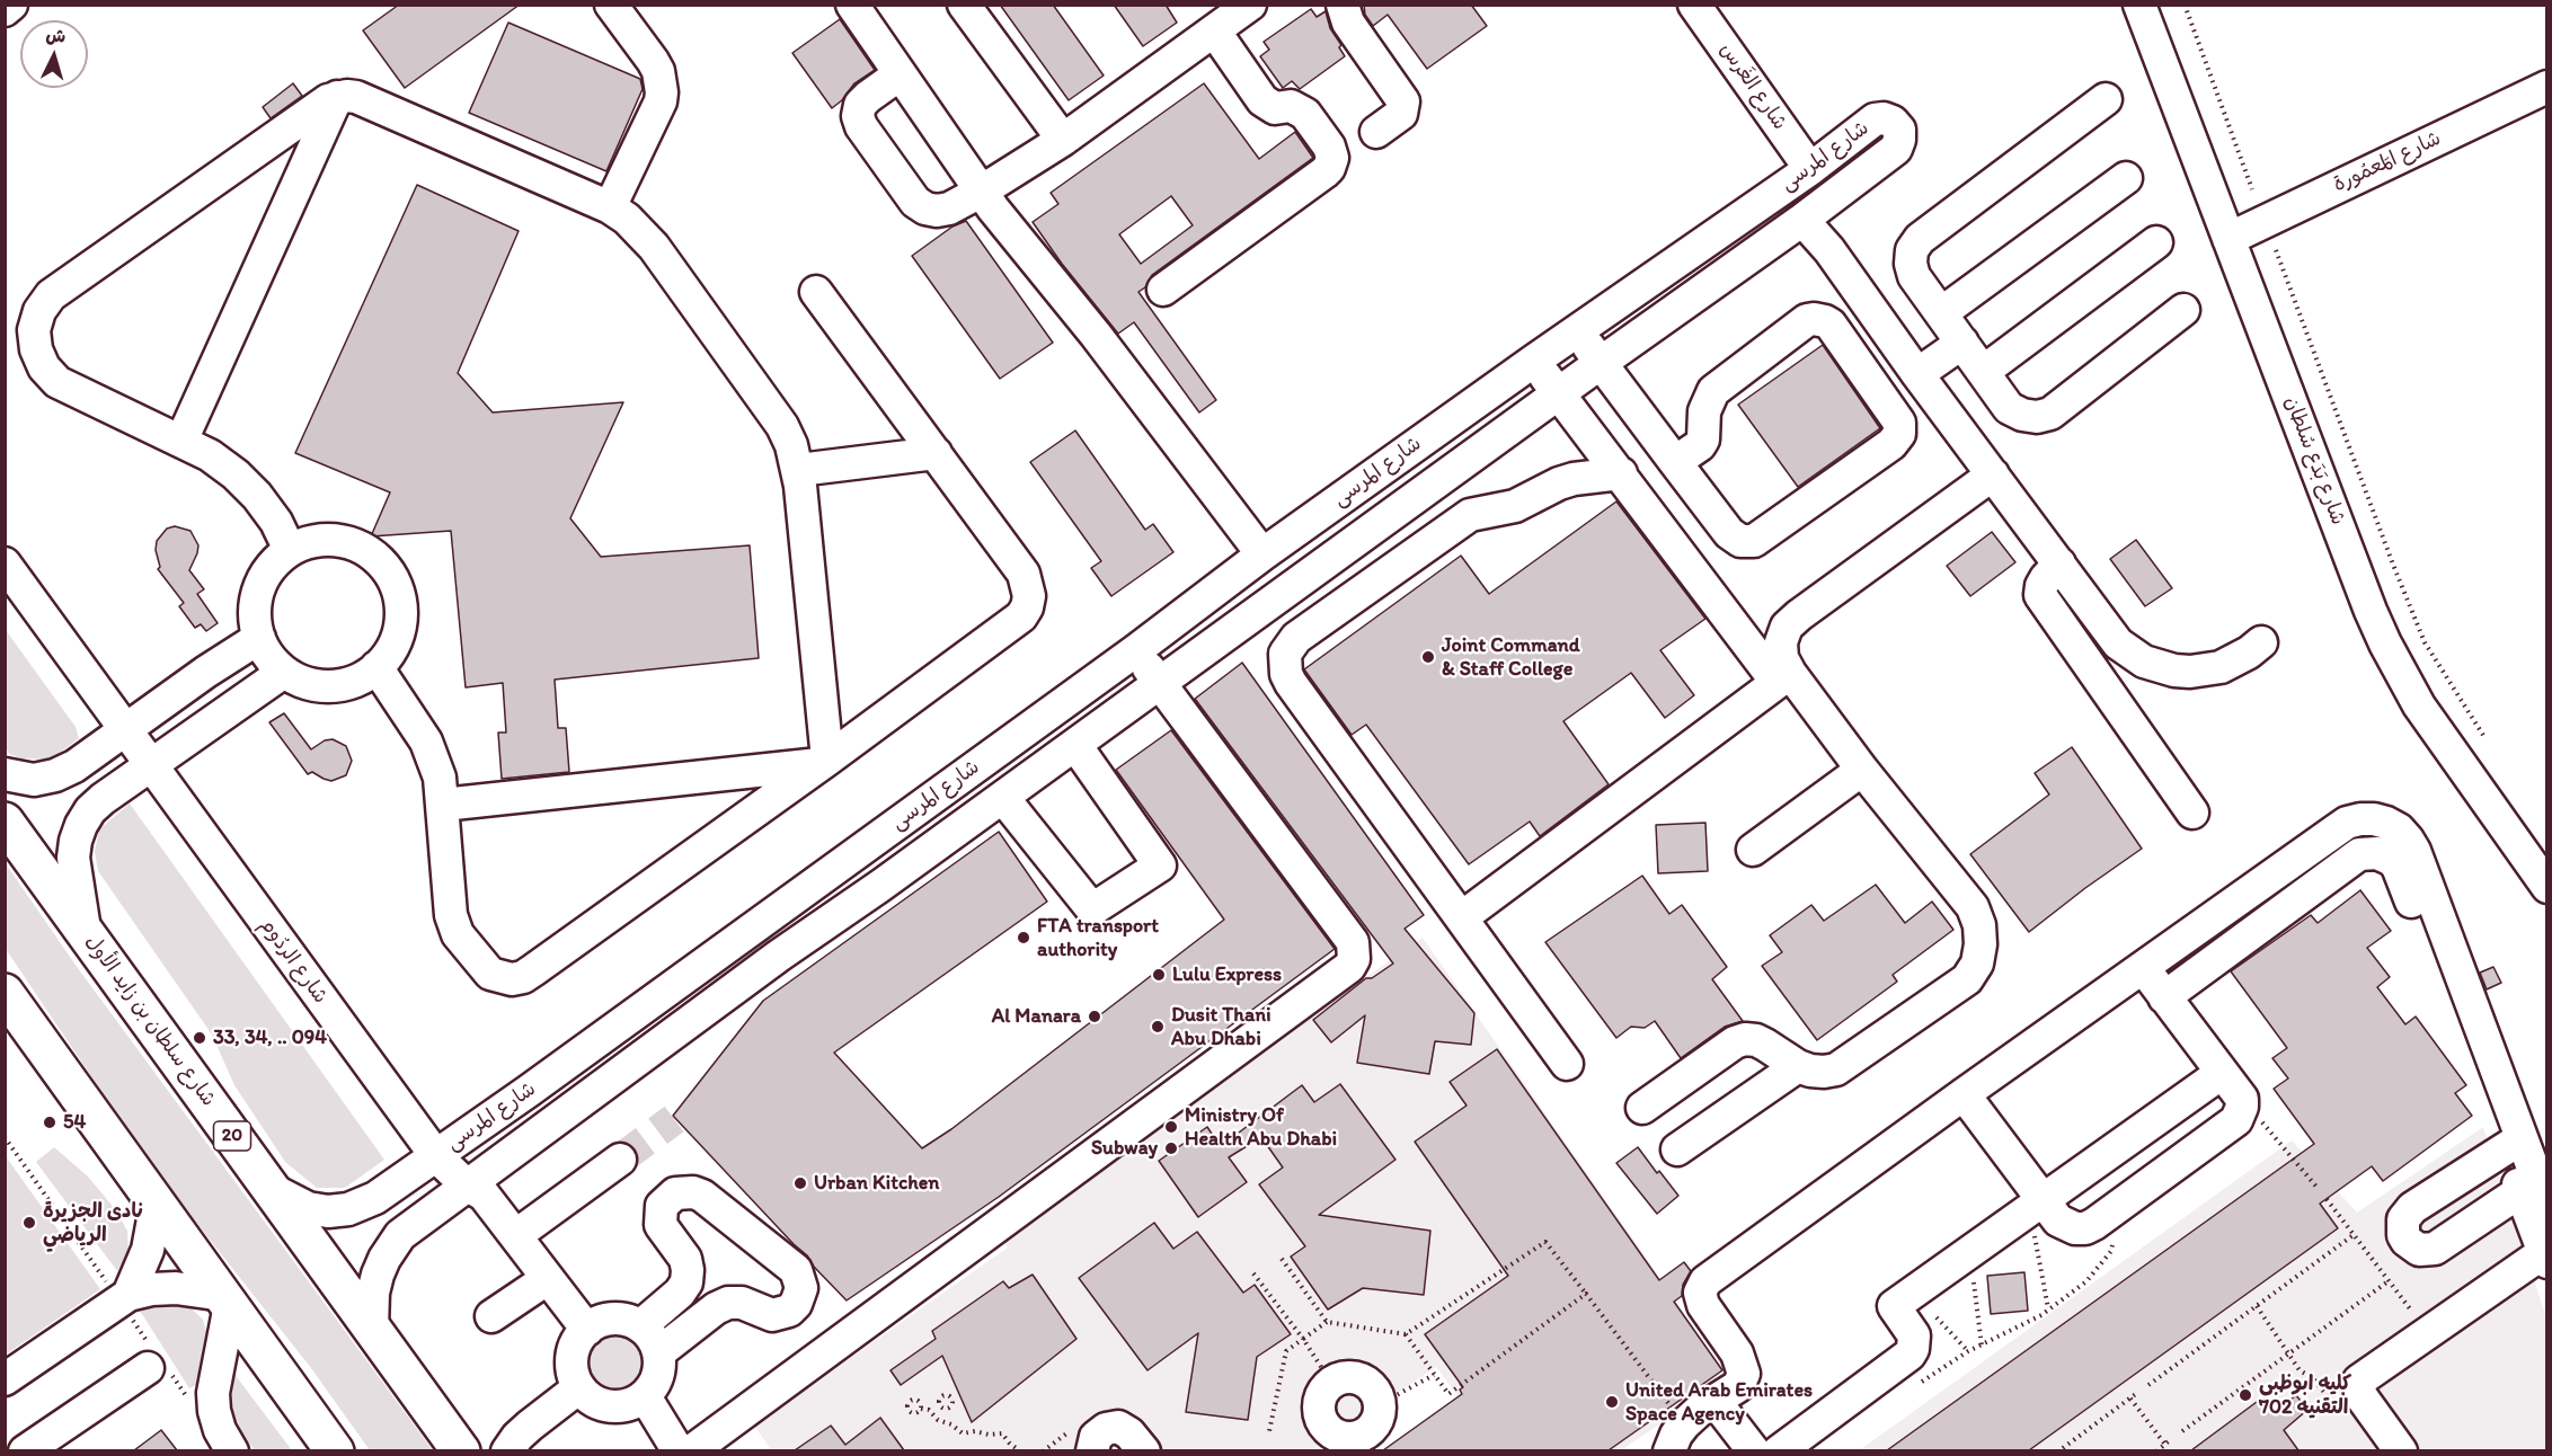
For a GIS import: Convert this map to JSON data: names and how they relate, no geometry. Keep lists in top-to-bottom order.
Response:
{
  "streets": {
    "main road": ["شارع سلطان بن زايد الأول", "20"],
    "street": [
      "شارع الغَرس",
      "شارع المرسى",
      "شارع المَعمُورة",
      "شارع بَدَع سُلطان",
      "شارع الردُوم"
    ]
  },
  "crossings": [
    ["شارع الغَرس", "شارع المرسى"],
    ["شارع المرسى", "شارع الردُوم"],
    ["شارع المرسى", "شارع سلطان بن زايد الأول"],
    ["شارع المَعمُورة", "شارع بَدَع سُلطان"]
  ],
  "places": [
    "Joint Command & Staff College",
    "FTA transport authority",
    "Lulu Express",
    "Al Manara",
    "Dusit Thani Abu Dhabi",
    "33, 34, .. 094",
    "54",
    "Ministry Of Health Abu Dhabi",
    "Subway",
    "Urban Kitchen",
    "نادى الجزيرة الرياضي",
    "كليه ابوظبي التقنيه 702",
    "United Arab Emirates Space Agency"
  ],
  "north": "top"
}
